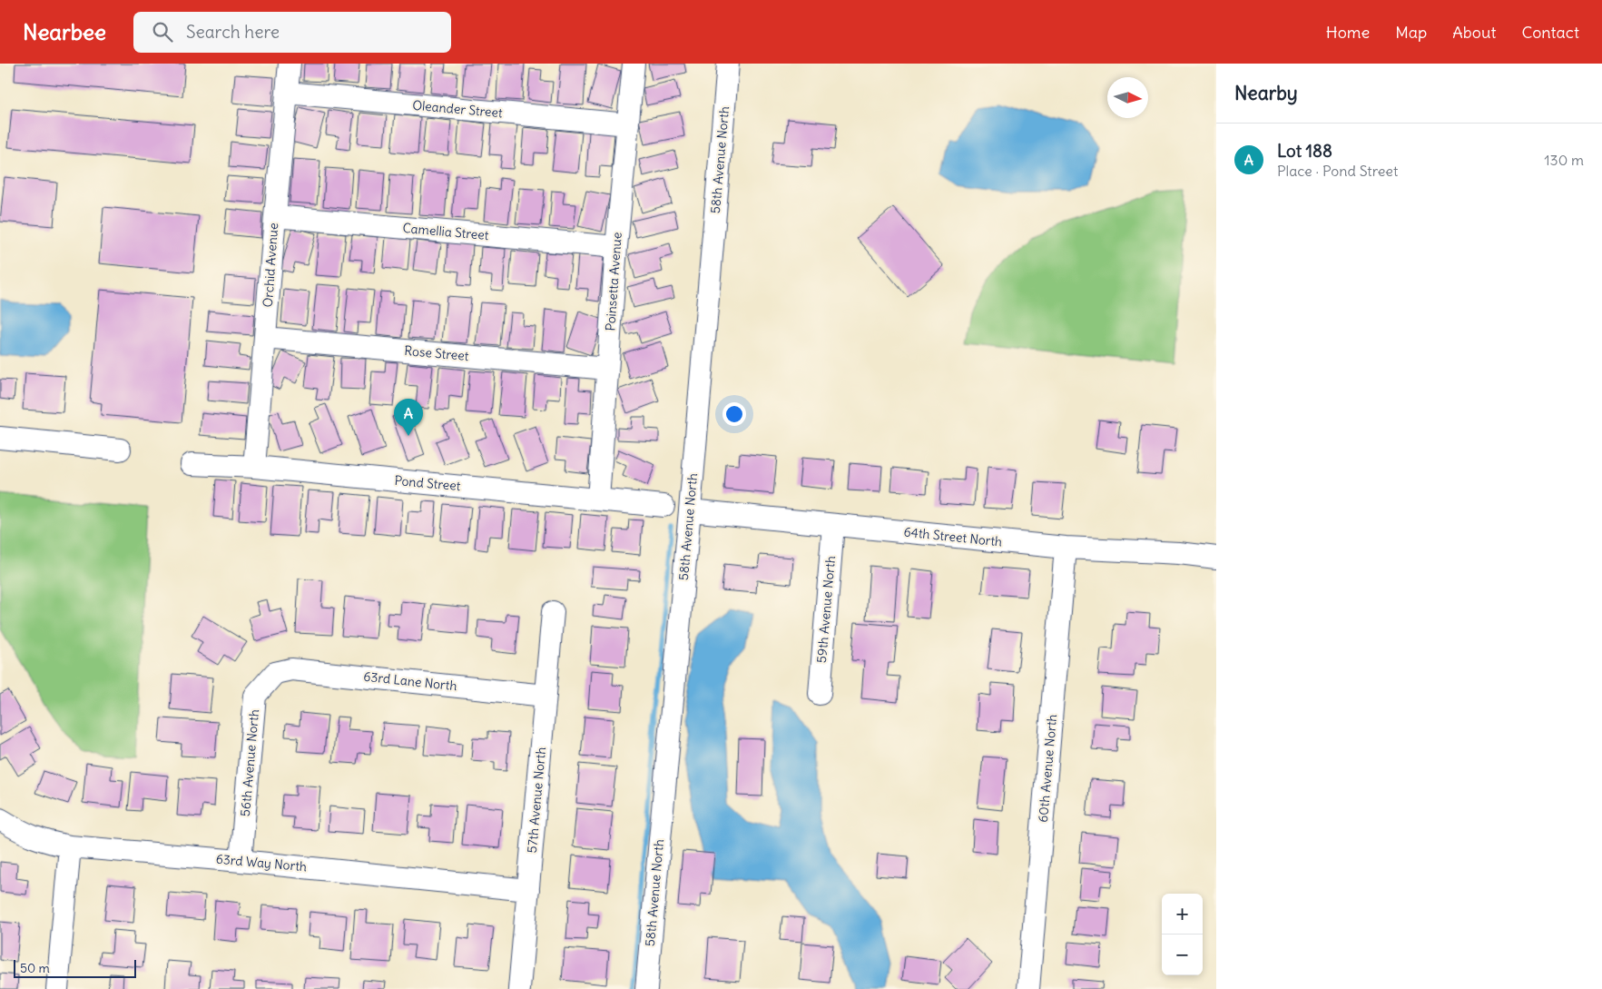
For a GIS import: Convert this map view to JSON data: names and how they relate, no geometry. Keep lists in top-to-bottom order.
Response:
{
  "streets": {
    "street": [
      "Oleander Street",
      "58th Avenue North",
      "Camellia Street",
      "Orchid Avenue",
      "Poinsetta Avenue",
      "Rose Street",
      "Pond Street",
      "64th Street North",
      "59th Avenue North",
      "63rd Lane North",
      "56th Avenue North",
      "60th Avenue North",
      "57th Avenue North",
      "63rd Way North"
    ]
  },
  "crossings": [
    ["Oleander Street", "Orchid Avenue"],
    ["Oleander Street", "Poinsetta Avenue"],
    ["58th Avenue North", "64th Street North"],
    ["Camellia Street", "Orchid Avenue"],
    ["Camellia Street", "Poinsetta Avenue"],
    ["Orchid Avenue", "Rose Street"],
    ["Orchid Avenue", "Pond Street"],
    ["Poinsetta Avenue", "Rose Street"],
    ["Poinsetta Avenue", "Pond Street"],
    ["64th Street North", "59th Avenue North"],
    ["64th Street North", "60th Avenue North"],
    ["63rd Lane North", "56th Avenue North"],
    ["63rd Lane North", "57th Avenue North"],
    ["56th Avenue North", "63rd Way North"],
    ["57th Avenue North", "63rd Way North"]
  ],
  "scale_bar": "50 m",
  "north": "right",
  "page": {
    "header": "Nearbee",
    "search": "Search here",
    "nav": [
      "Home",
      "Map",
      "About",
      "Contact"
    ],
    "heading": "Nearby",
    "list": [
      {
        "mark": "A",
        "name": "Lot 188",
        "note": "Place · Pond Street",
        "value": "130 m"
      }
    ],
    "pins": "A",
    "map_buttons": ["+", "−"],
    "scale": "50 m"
  }
}
